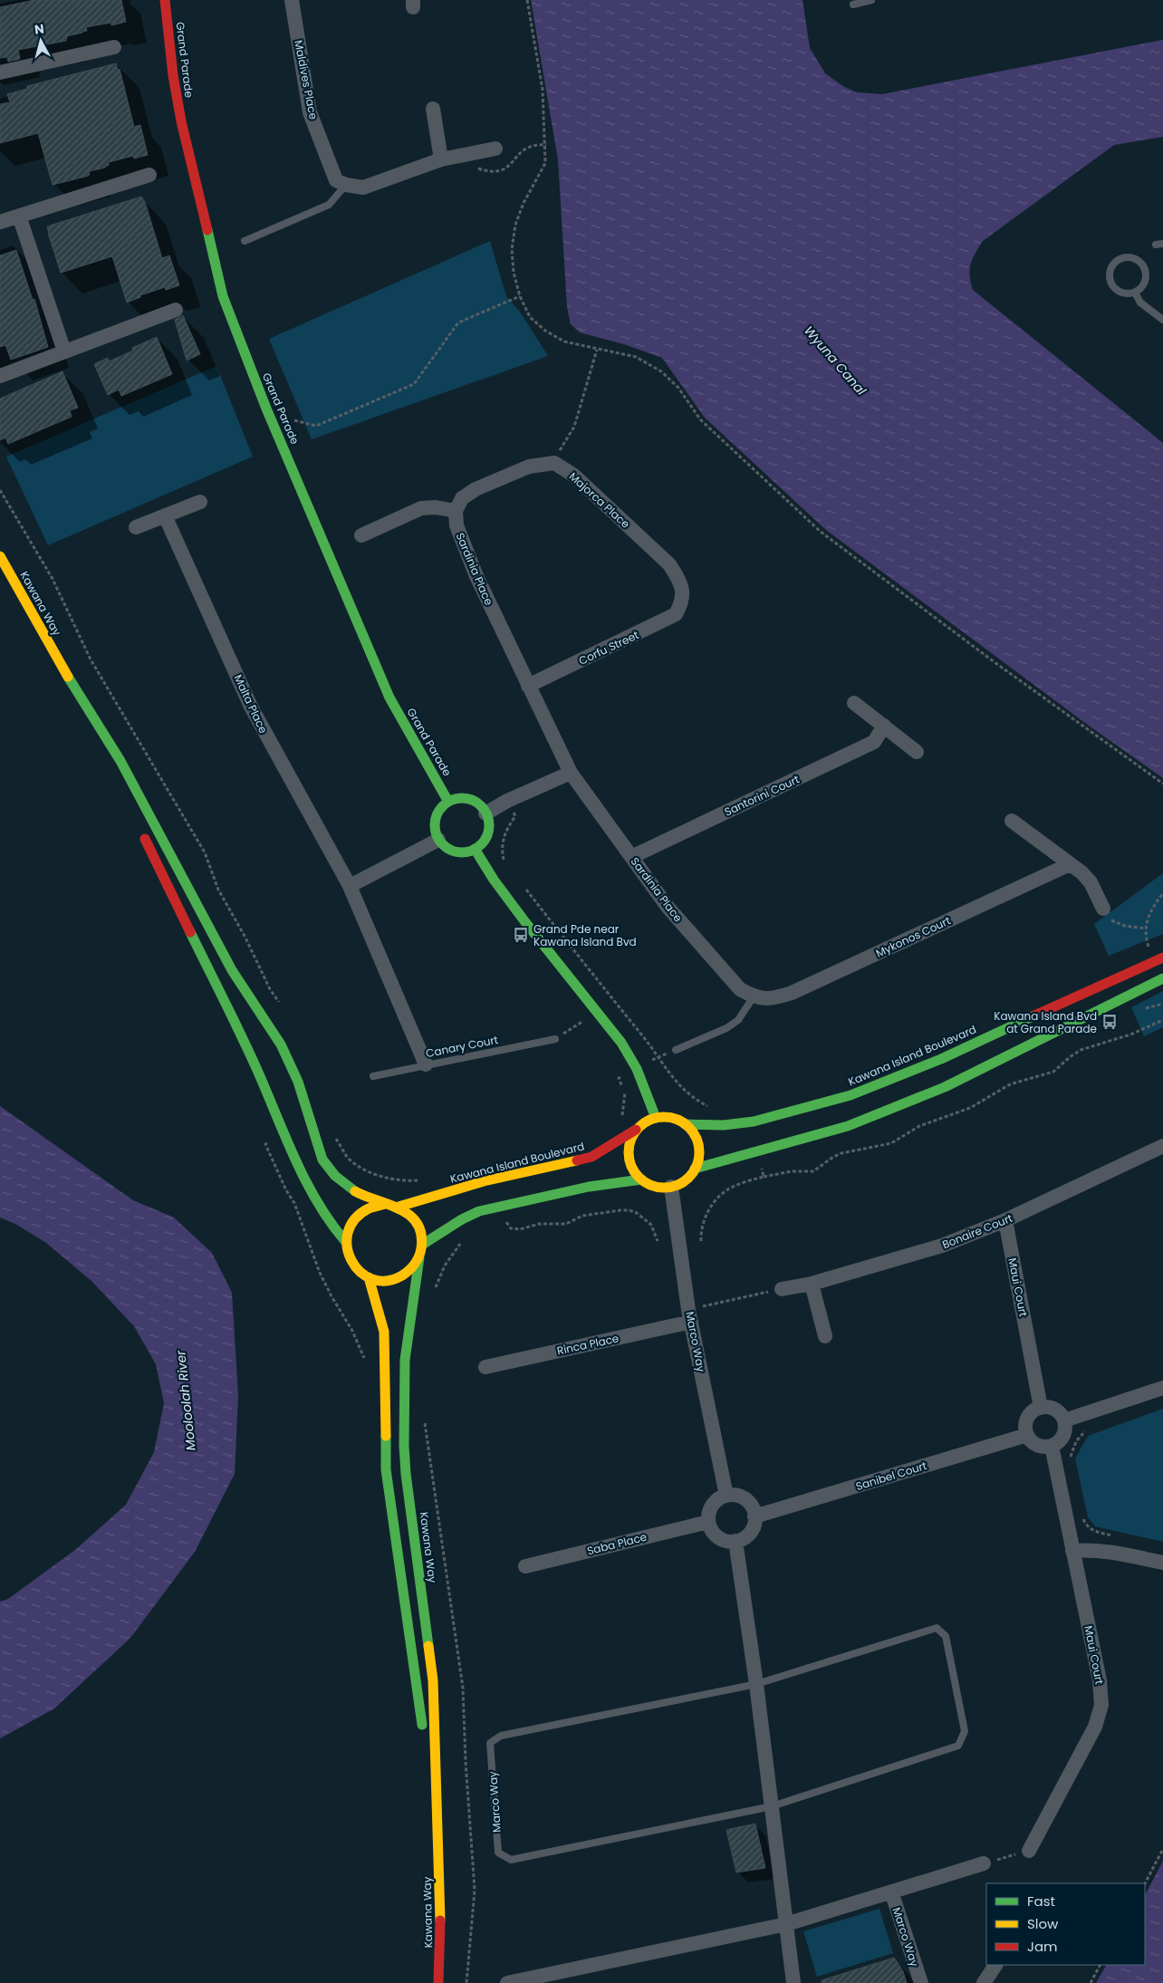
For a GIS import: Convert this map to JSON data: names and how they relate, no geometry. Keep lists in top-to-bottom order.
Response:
{
  "streets": {
    "main road": ["Grand Parade", "Kawana Way", "Kawana Island Boulevard"],
    "street": [
      "Maldives Place",
      "Majorca Place",
      "Sardinia Place",
      "Corfu Street",
      "Malta Place",
      "Santorini Court",
      "Mykonos Court",
      "Bonaire Court",
      "Maui Court",
      "Marco Way",
      "Rinca Place",
      "Sanibel Court",
      "Saba Place"
    ],
    "lane": ["Canary Court"]
  },
  "crossings": [
    ["Majorca Place", "Corfu Street"],
    ["Sardinia Place", "Corfu Street"],
    ["Sardinia Place", "Santorini Court"],
    ["Sardinia Place", "Mykonos Court"],
    ["Kawana Way", "Kawana Island Boulevard"],
    ["Malta Place", "Canary Court"],
    ["Kawana Island Boulevard", "Marco Way"],
    ["Bonaire Court", "Maui Court"],
    ["Maui Court", "Sanibel Court"],
    ["Marco Way", "Rinca Place"],
    ["Marco Way", "Sanibel Court"],
    ["Marco Way", "Saba Place"],
    ["Sanibel Court", "Saba Place"]
  ],
  "water": ["Wyuna Canal", "Mooloolah River"],
  "places": {
    "bus stop": ["Grand Pde near Kawana Island Bvd", "Kawana Island Bvd at Grand Parade"]
  },
  "legend": ["Fast", "Slow", "Jam"],
  "north": "top"
}
